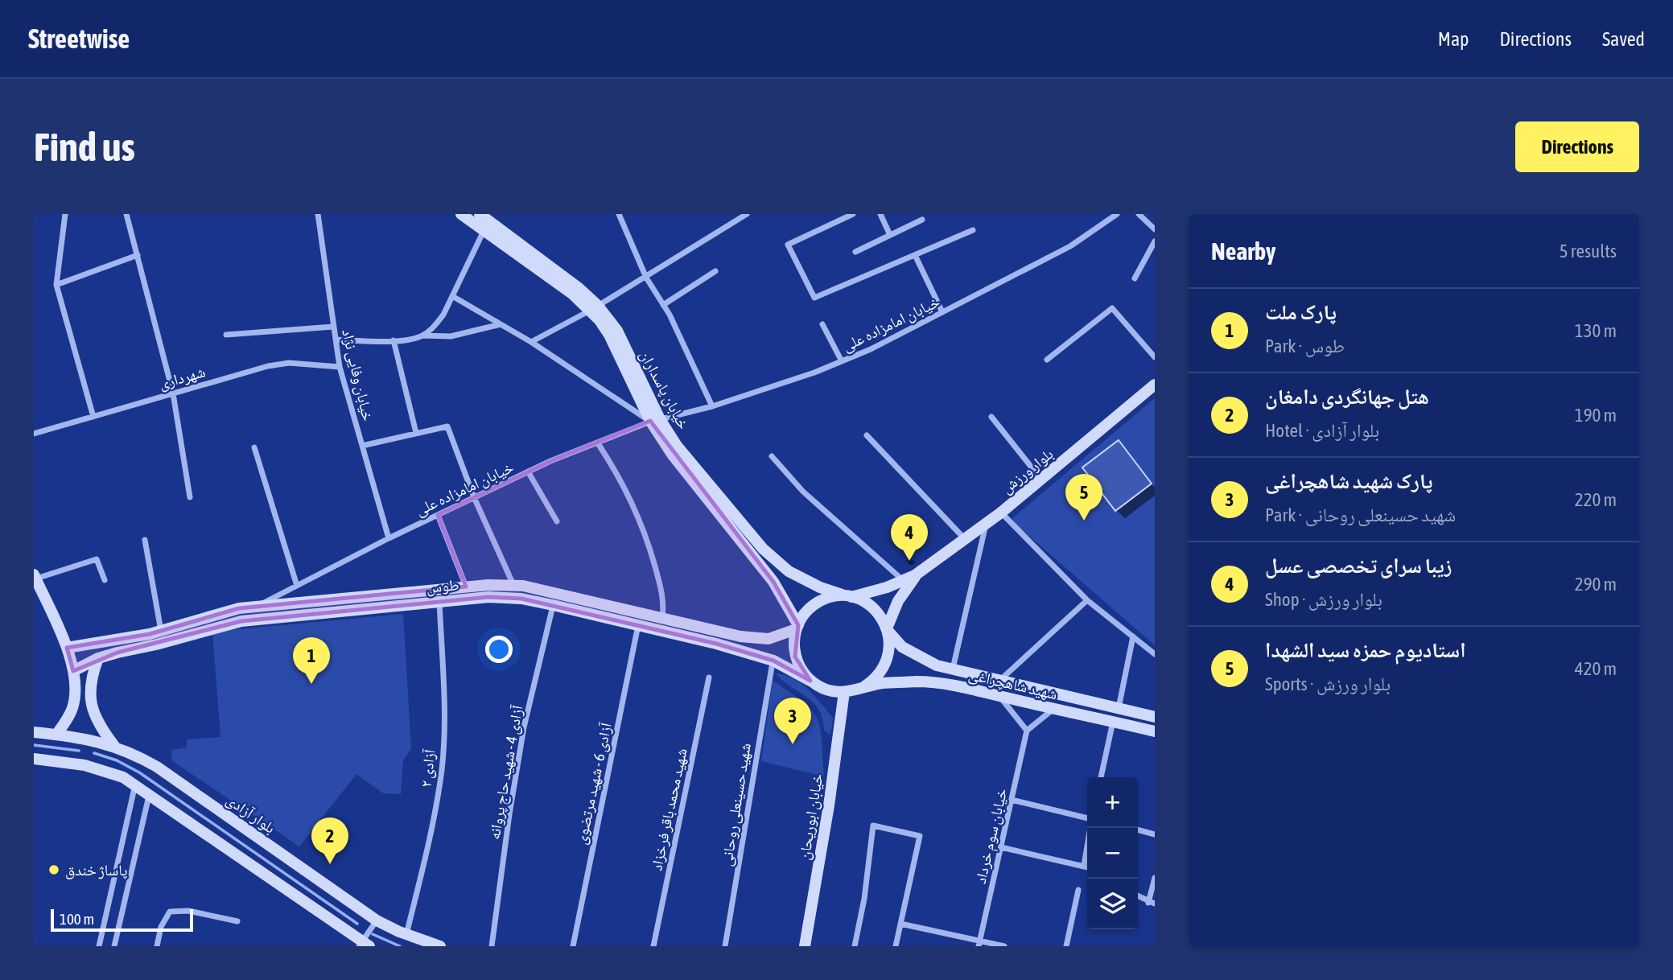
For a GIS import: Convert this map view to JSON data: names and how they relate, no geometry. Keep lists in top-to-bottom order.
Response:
{
  "streets": {
    "street": [
      "خیابان امامزاده علی",
      "خیابان وفایی نژاد",
      "شهرداری",
      "خیابان پاسداران",
      "بلوار ورزش",
      "طوس",
      "شهید شاهچراغی",
      "آزادی ۲",
      "آزادی 4 - شهید حاج پروانه",
      "آزادی 6 - شهید مرتضوی",
      "شهید حسینعلی روحانی",
      "شهید محمد باقر فرخزاد",
      "بلوار آزادی",
      "خیابان ابوریحان",
      "خیابان سوم خرداد"
    ]
  },
  "crossings": [
    ["خیابان امامزاده علی", "خیابان وفایی نژاد"],
    ["خیابان امامزاده علی", "خیابان پاسداران"],
    ["خیابان امامزاده علی", "طوس"],
    ["خیابان وفایی نژاد", "شهرداری"],
    ["خیابان پاسداران", "طوس"],
    ["خیابان پاسداران", "شهید شاهچراغی"],
    ["خیابان پاسداران", "خیابان ابوریحان"],
    ["طوس", "شهید شاهچراغی"],
    ["طوس", "آزادی ۲"],
    ["طوس", "آزادی 4 - شهید حاج پروانه"],
    ["طوس", "آزادی 6 - شهید مرتضوی"],
    ["طوس", "خیابان ابوریحان"],
    ["شهید شاهچراغی", "خیابان ابوریحان"],
    ["آزادی ۲", "بلوار آزادی"]
  ],
  "places": ["پاساژ خندق"],
  "scale_bar": "100 m",
  "page": {
    "header": "Streetwise",
    "nav": ["Map", "Directions", "Saved"],
    "buttons": "Directions",
    "title": "Find us",
    "heading": ["Nearby", "5 results"],
    "list": [
      {
        "mark": "1",
        "name": "پارک ملت",
        "note": "Park · طوس",
        "value": "130 m"
      },
      {
        "mark": "2",
        "name": "هتل جهانگردى دامغان",
        "note": "Hotel · بلوار آزادی",
        "value": "190 m"
      },
      {
        "mark": "3",
        "name": "پارک شهید شاهچراغی",
        "note": "Park · شهید حسینعلی روحانی",
        "value": "220 m"
      },
      {
        "mark": "4",
        "name": "زیبا سرای تخصصی عسل",
        "note": "Shop · بلوار ورزش",
        "value": "290 m"
      },
      {
        "mark": "5",
        "name": "استادیوم حمزه سید الشهدا",
        "note": "Sports · بلوار ورزش",
        "value": "420 m"
      }
    ],
    "pins": [
      "5",
      "4",
      "1",
      "3",
      "2"
    ],
    "map_buttons": ["+", "−"],
    "scale": "100 m"
  }
}
